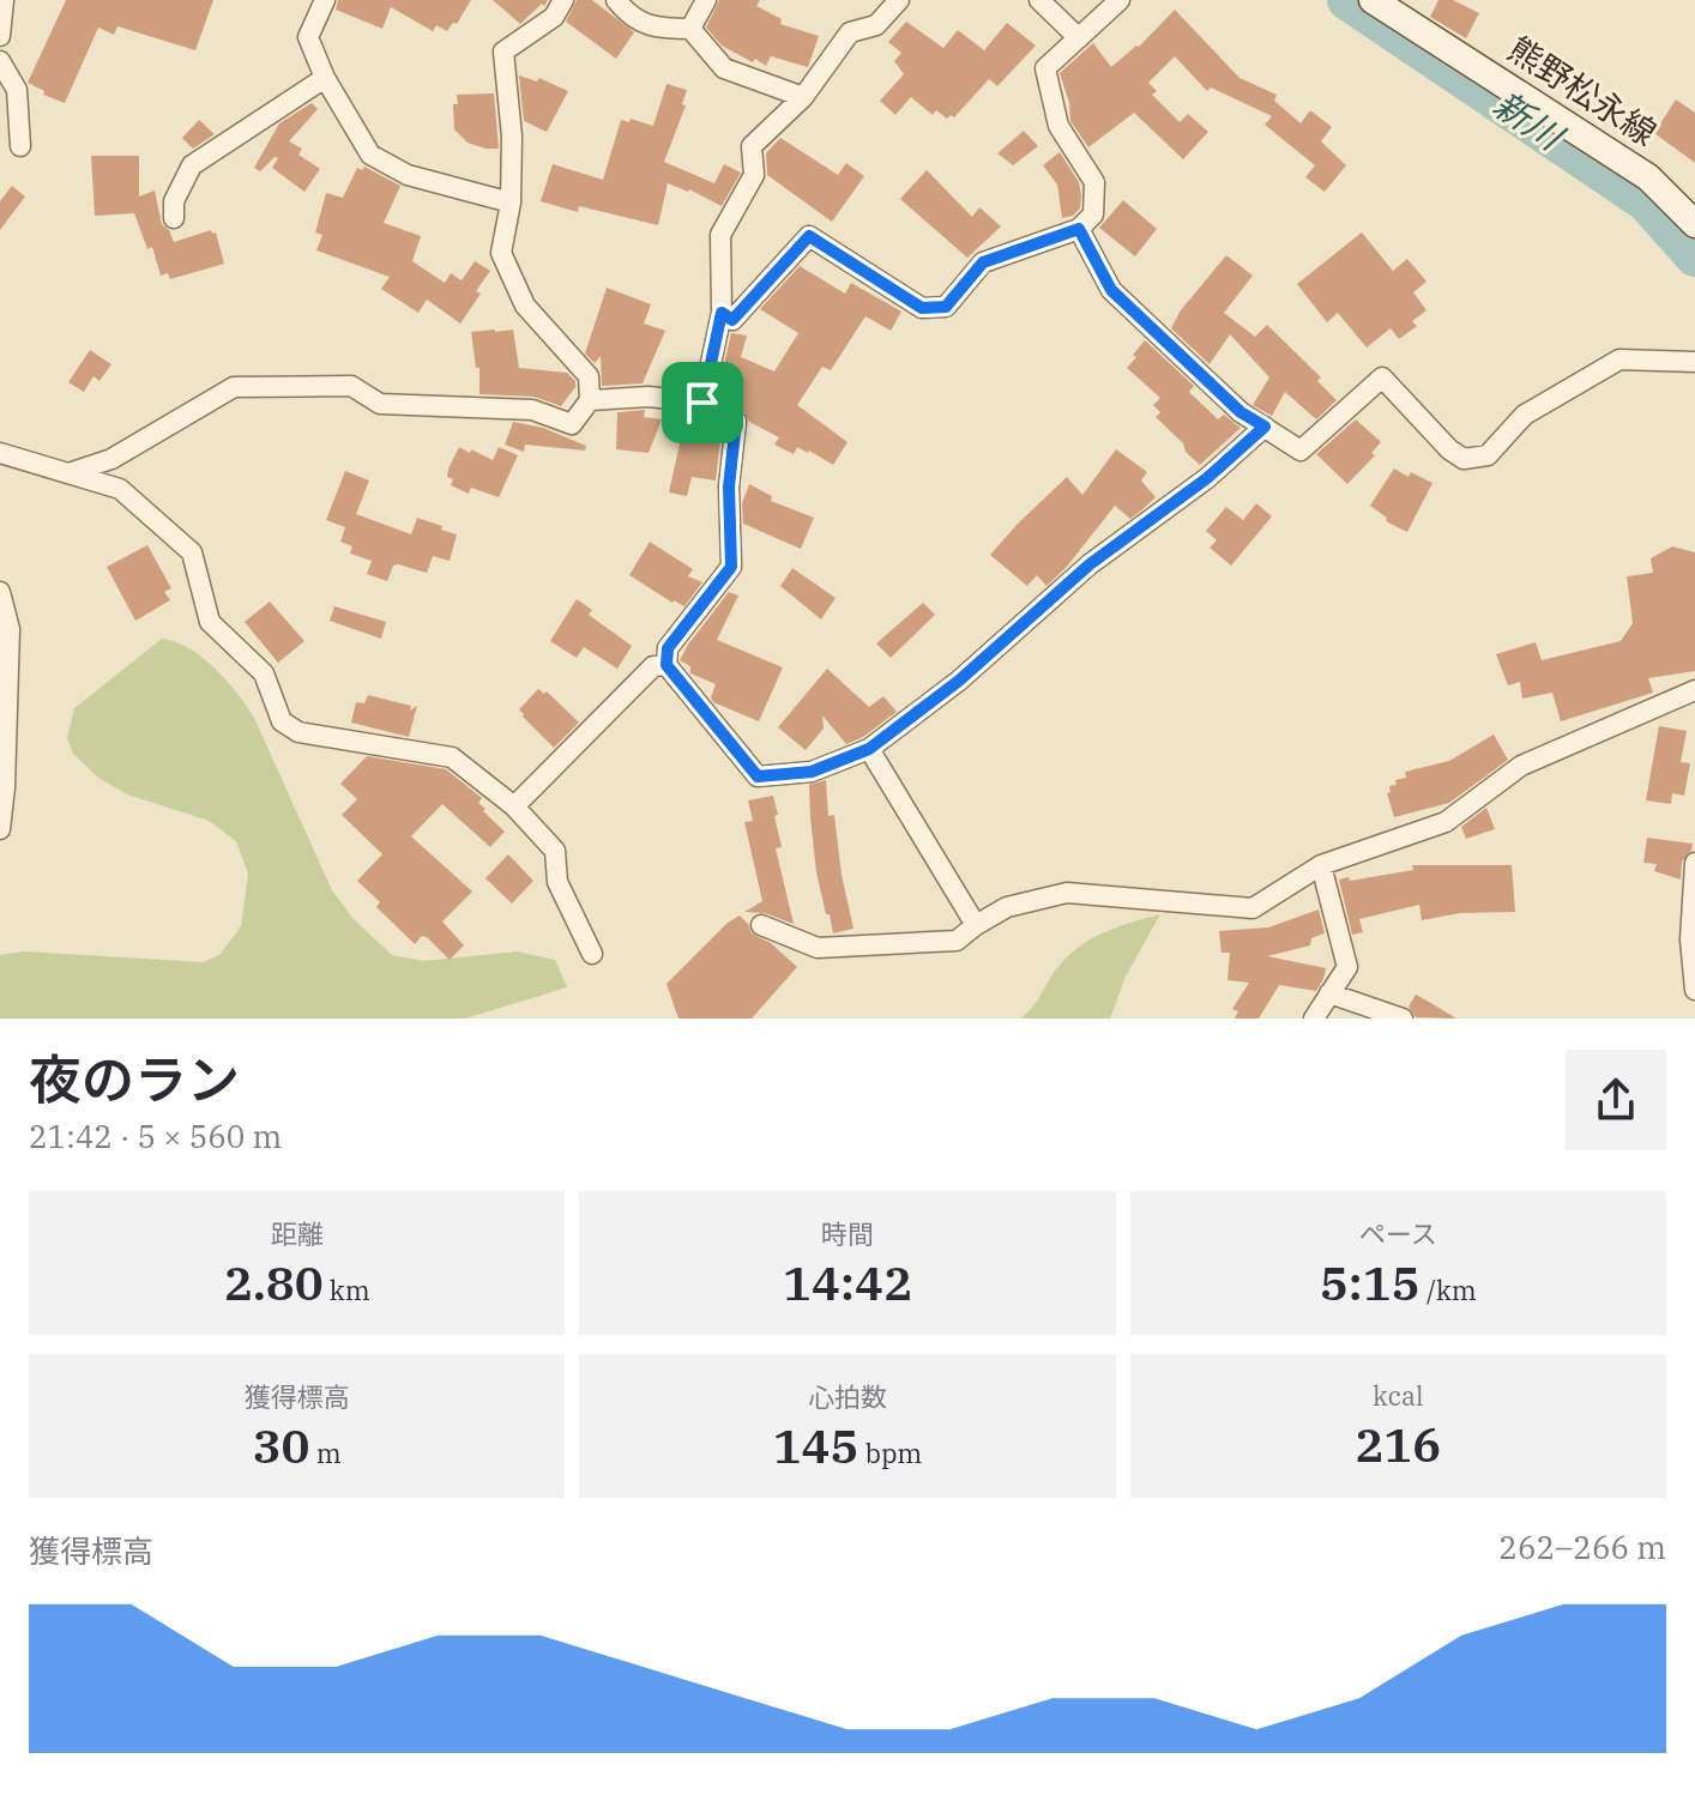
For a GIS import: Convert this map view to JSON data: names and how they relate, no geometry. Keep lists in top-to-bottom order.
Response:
{
  "streets": {
    "main road": ["熊野松永線"]
  },
  "water": ["新川"],
  "page": {
    "heading": ["夜のラン", "21:42 · 5 × 560 m"],
    "stats": [
      ["距離", "2.80 km"],
      ["時間", "14:42"],
      ["ペース", "5:15 /km"],
      ["獲得標高", "30 m"],
      ["心拍数", "145 bpm"],
      ["kcal", "216"]
    ],
    "chart": ["獲得標高", "262–266 m"]
  }
}
